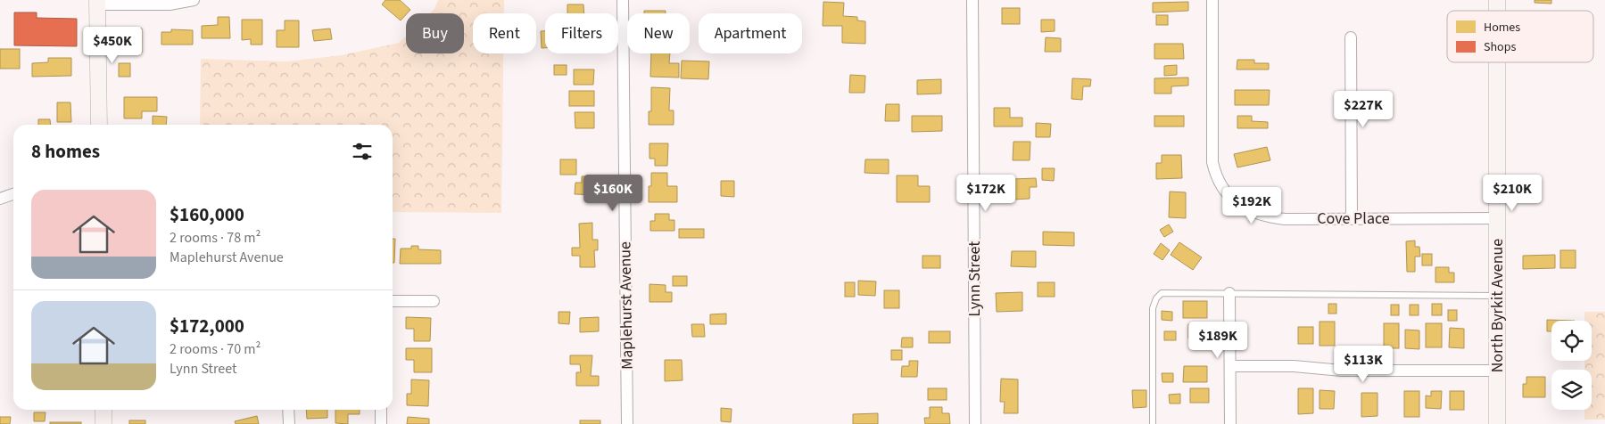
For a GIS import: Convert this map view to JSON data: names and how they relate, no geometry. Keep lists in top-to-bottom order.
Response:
{
  "streets": {
    "street": [
      "Cove Place",
      "Lynn Street",
      "Maplehurst Avenue",
      "North Byrkit Avenue"
    ]
  },
  "crossings": [
    ["Cove Place", "North Byrkit Avenue"]
  ],
  "legend": ["Homes", "Shops"],
  "page": {
    "chip": [
      "Buy",
      "Rent",
      "Filters",
      "New",
      "Apartment"
    ],
    "price": [
      "$450K",
      "$227K",
      "$160K",
      "$172K",
      "$210K",
      "$192K",
      "$189K",
      "$113K"
    ],
    "heading": "8 homes",
    "list": [
      {
        "name": "$160,000",
        "note": "2 rooms · 78 m² · Maplehurst Avenue"
      },
      {
        "name": "$172,000",
        "note": "2 rooms · 70 m² · Lynn Street"
      }
    ]
  }
}
